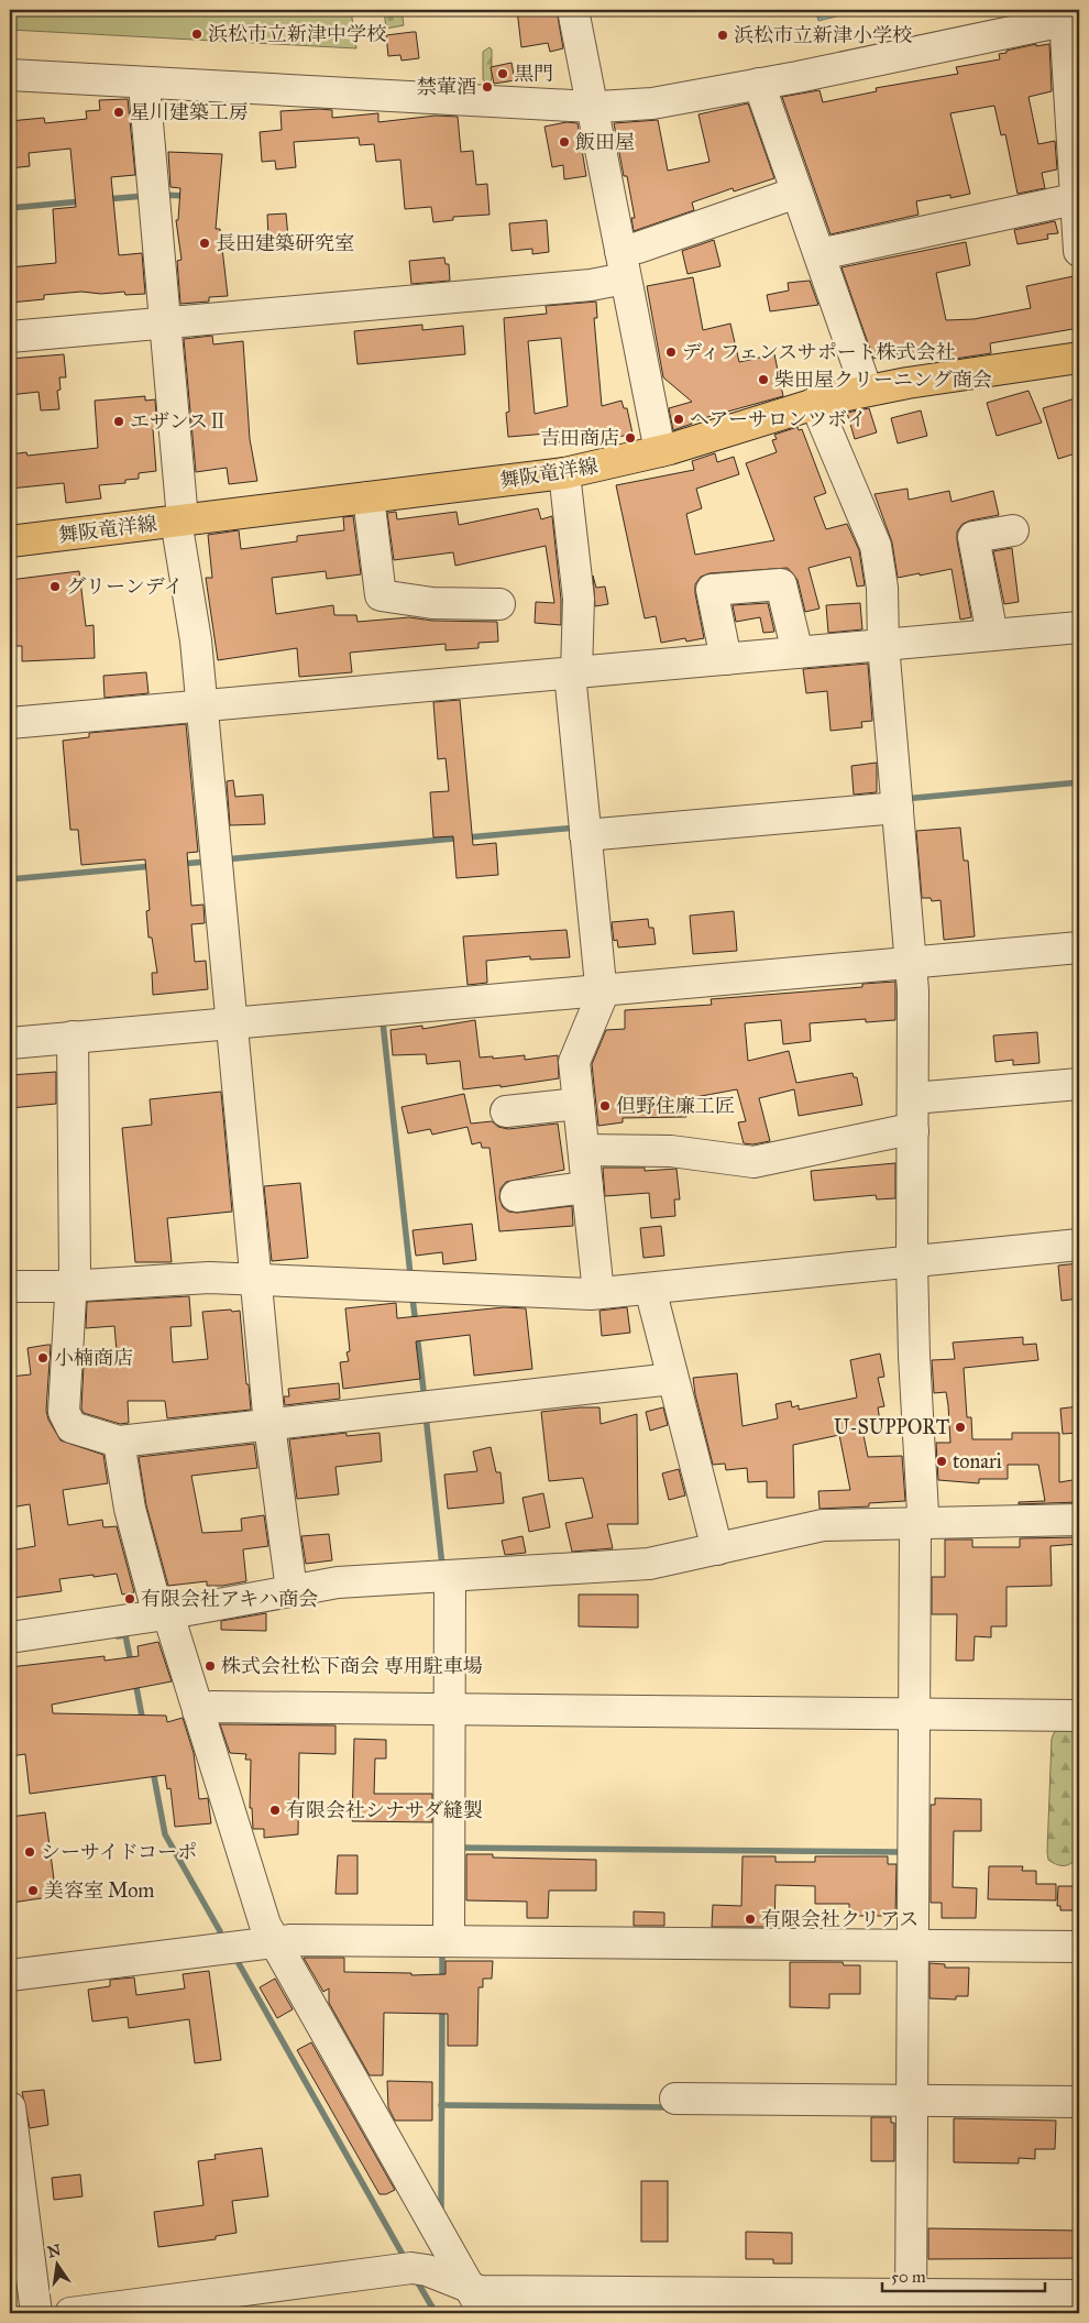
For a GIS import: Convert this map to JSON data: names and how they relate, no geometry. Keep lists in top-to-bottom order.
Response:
{
  "streets": {
    "main road": ["舞阪竜洋線"]
  },
  "places": [
    "浜松市立新津中学校",
    "浜松市立新津小学校",
    "黒門",
    "禁葷酒",
    "星川建築工房",
    "飯田屋",
    "長田建築研究室",
    "ディフェンスサポート株式会社",
    "柴田屋クリーニング商会",
    "ヘアーサロンツボイ",
    "エザンスⅡ",
    "吉田商店",
    "グリーンデイ",
    "但野住廉工匠",
    "小楠商店",
    "U-SUPPORT",
    "tonari",
    "有限会社アキハ商会",
    "株式会社松下商会 専用駐車場",
    "有限会社シナサダ縫製",
    "シーサイドコーポ",
    "美容室 Mom",
    "有限会社クリアス"
  ],
  "scale_bar": "50 m",
  "north": "top"
}
